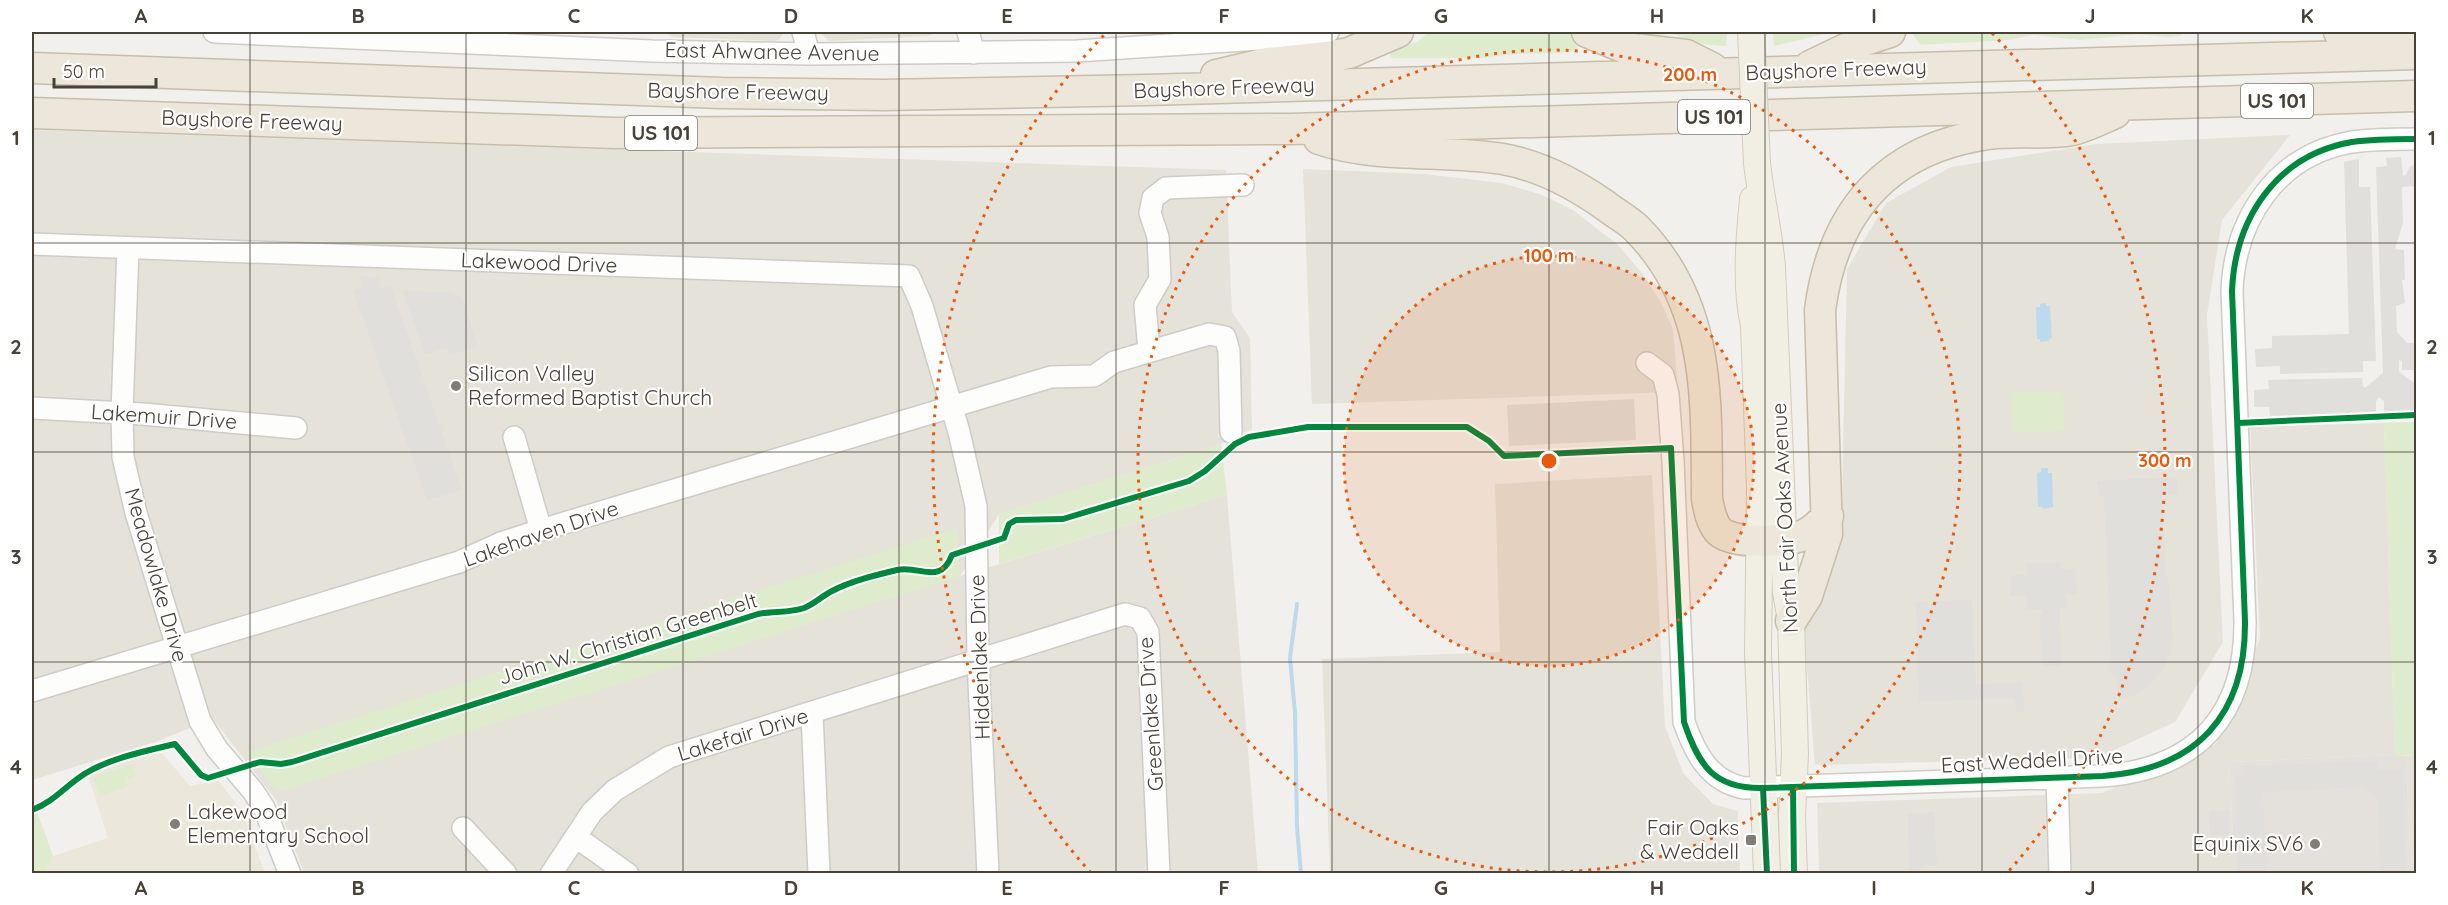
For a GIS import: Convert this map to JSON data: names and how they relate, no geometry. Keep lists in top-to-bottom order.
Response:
{
  "streets": {
    "highway": ["Bayshore Freeway", "US 101"],
    "main road": ["North Fair Oaks Avenue"],
    "street": [
      "East Ahwanee Avenue",
      "Lakewood Drive",
      "Lakemuir Drive",
      "Lakehaven Drive",
      "Meadowlake Drive",
      "Hiddenlake Drive",
      "Greenlake Drive",
      "Lakefair Drive",
      "East Weddell Drive"
    ],
    "cycle path": ["John W. Christian Greenbelt"]
  },
  "crossings": [
    ["Lakewood Drive", "Lakehaven Drive"],
    ["Lakewood Drive", "Meadowlake Drive"],
    ["Lakewood Drive", "Hiddenlake Drive"],
    ["Lakemuir Drive", "Meadowlake Drive"],
    ["North Fair Oaks Avenue", "East Weddell Drive"],
    ["Lakehaven Drive", "Meadowlake Drive"],
    ["Lakehaven Drive", "Hiddenlake Drive"],
    ["Hiddenlake Drive", "Greenlake Drive"],
    ["Hiddenlake Drive", "Lakefair Drive"],
    ["Greenlake Drive", "Lakefair Drive"]
  ],
  "places": {
    "other": ["Silicon Valley Reformed Baptist Church", "Lakewood Elementary School", "Equinix SV6"],
    "transit": ["Fair Oaks & Weddell"]
  },
  "scale_bar": "50 m",
  "grid": {
    "columns": [
      "A",
      "B",
      "C",
      "D",
      "E",
      "F",
      "G",
      "H",
      "I",
      "J",
      "K"
    ],
    "rows": [
      "1",
      "2",
      "3",
      "4"
    ]
  },
  "rings": ["200 m", "100 m", "300 m"]
}
